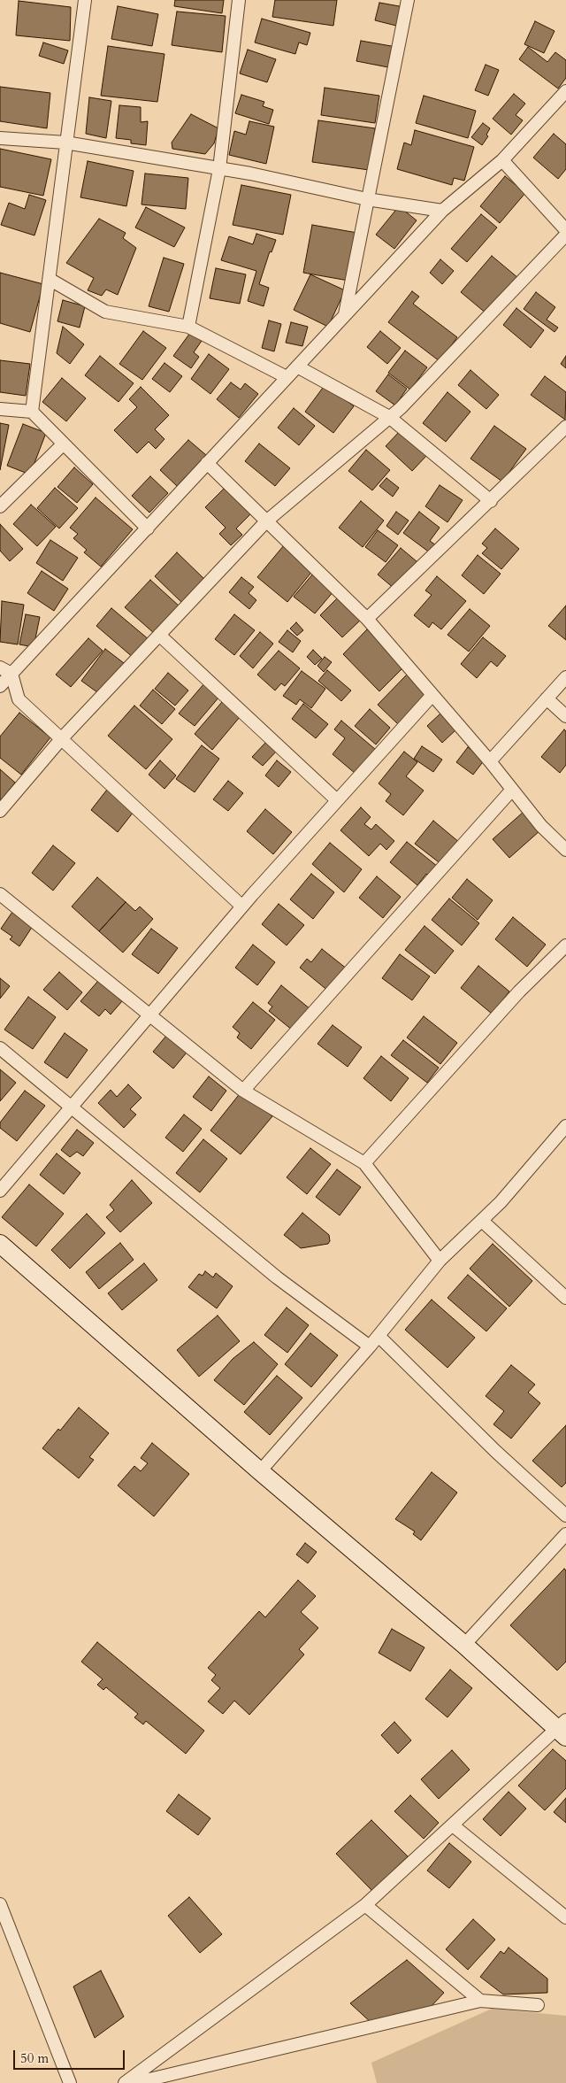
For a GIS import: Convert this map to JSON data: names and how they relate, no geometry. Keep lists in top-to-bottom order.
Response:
{
  "scale_bar": "50 m"
}
